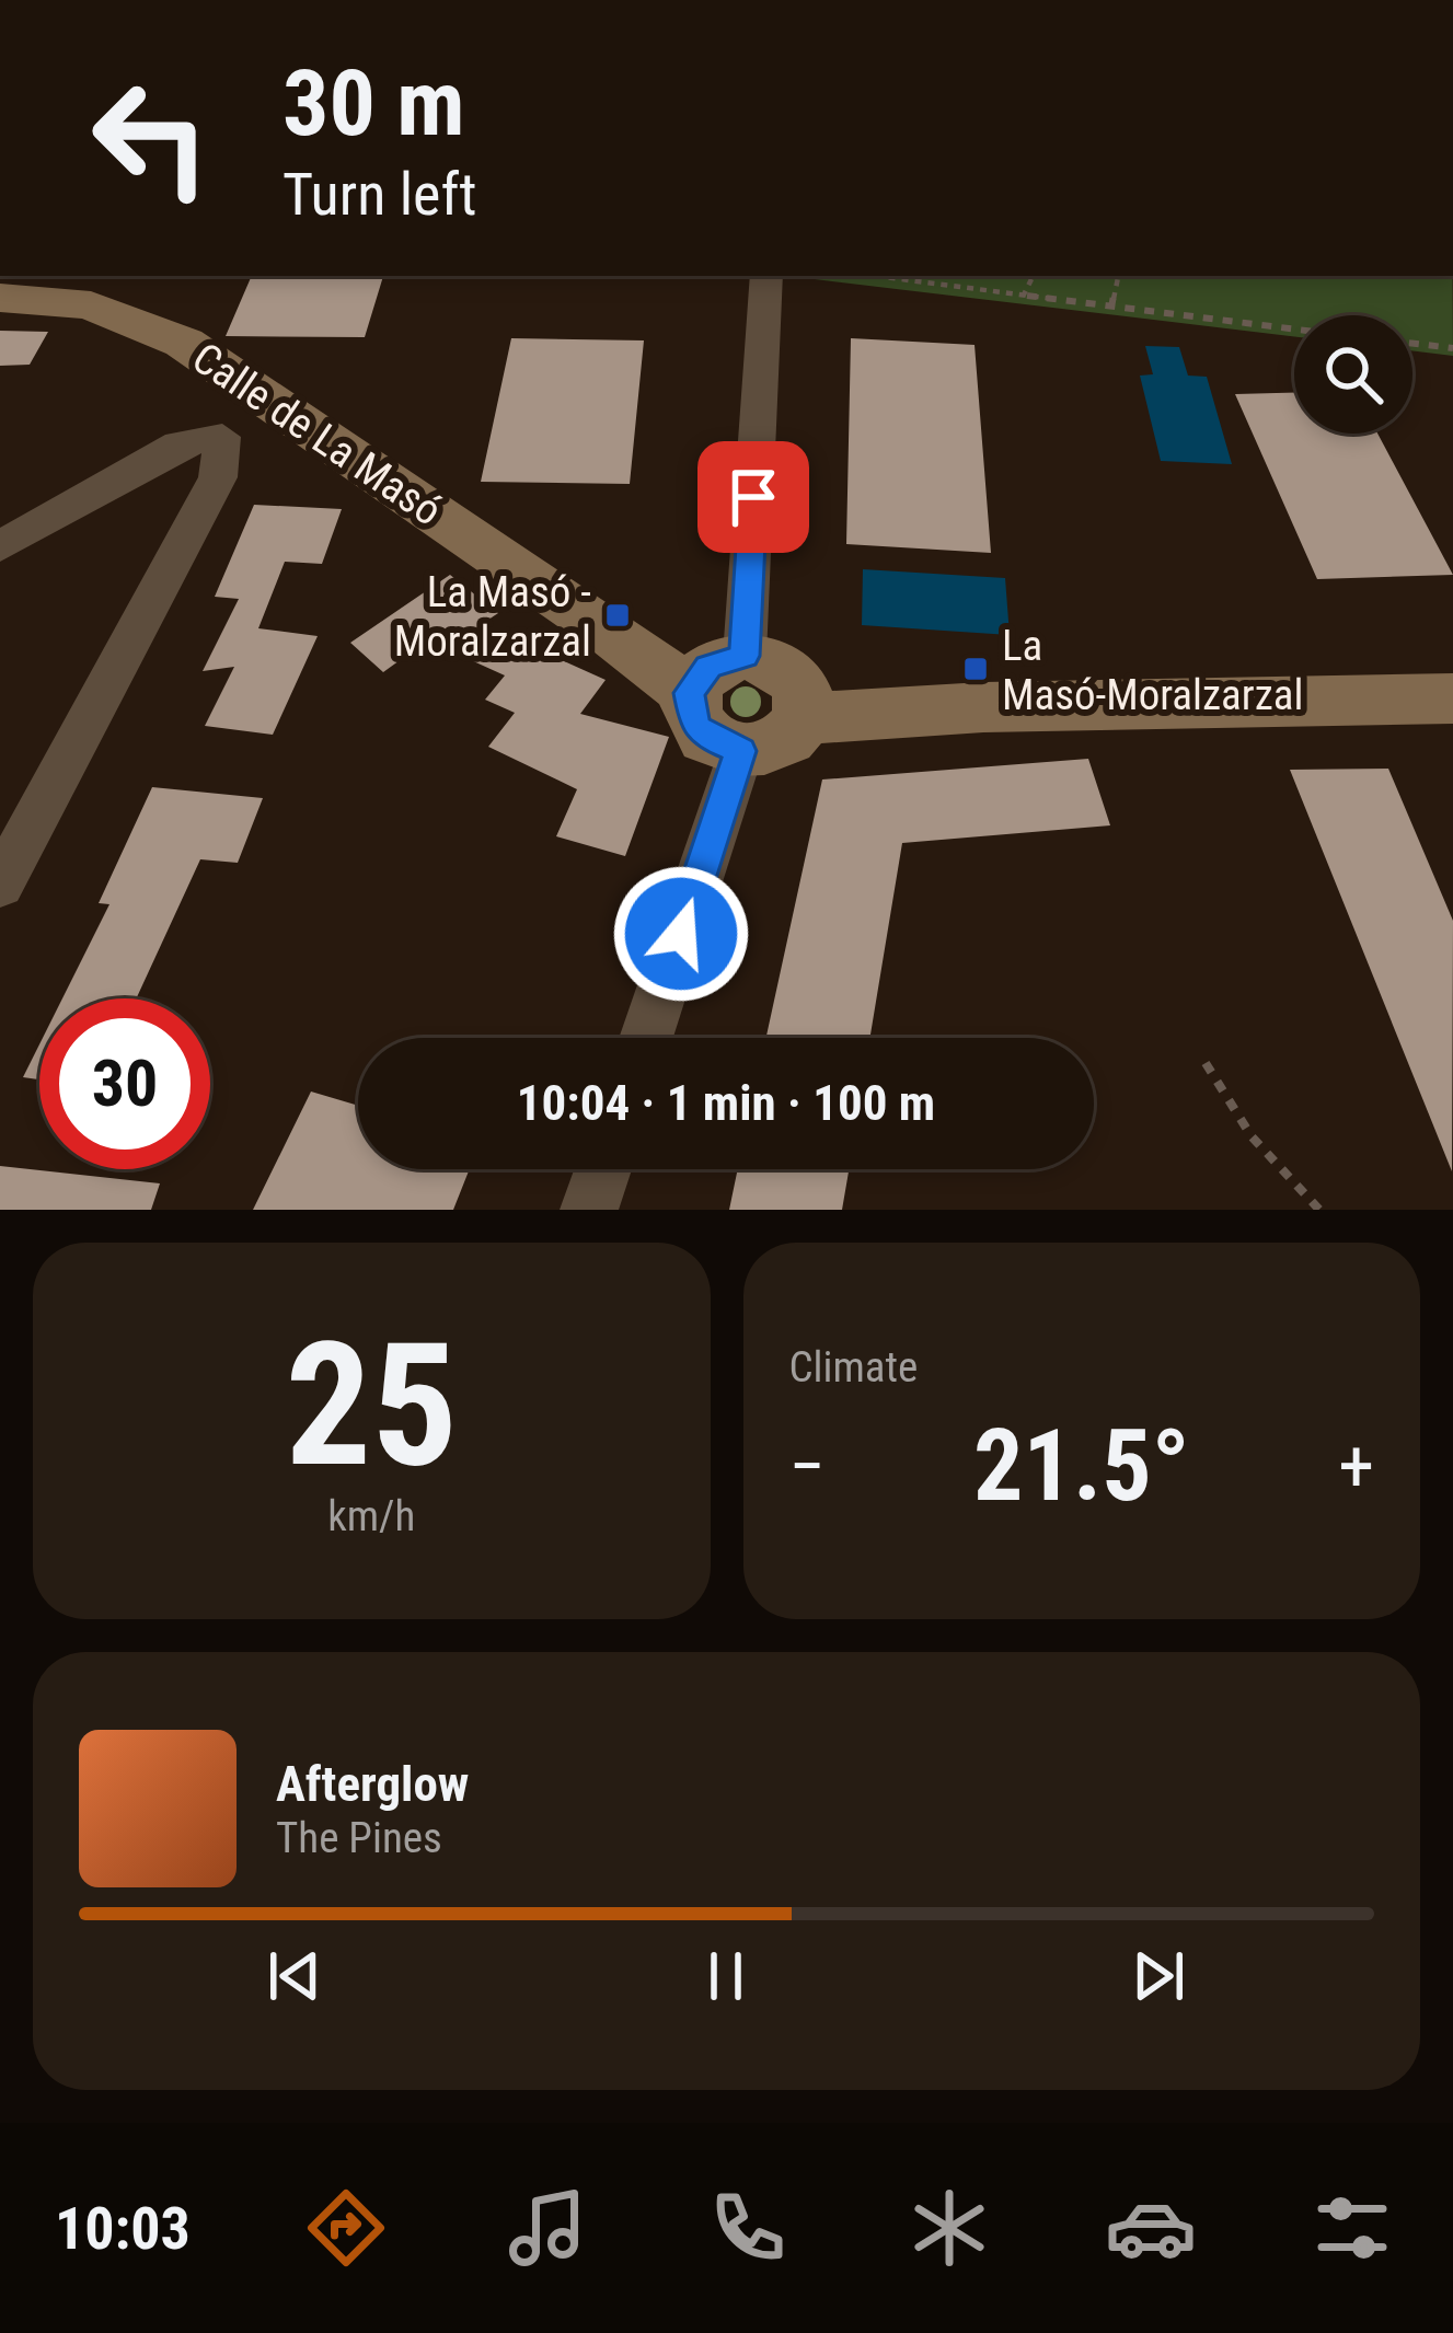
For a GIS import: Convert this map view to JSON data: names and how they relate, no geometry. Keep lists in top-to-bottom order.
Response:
{
  "streets": {
    "street": ["Calle de La Masó"]
  },
  "places": {
    "transit": ["La Masó - Moralzarzal", "La Masó-Moralzarzal"]
  },
  "page": {
    "turn": ["30 m", "Turn left"],
    "limit": "30",
    "trip": "10:04 · 1 min · 100 m",
    "tile": [
      ["25", "km/h"],
      "Climate"
    ],
    "heat": ["−", "21.5°", "+"],
    "song": ["Afterglow", "The Pines"],
    "tabs": "10:03"
  }
}
